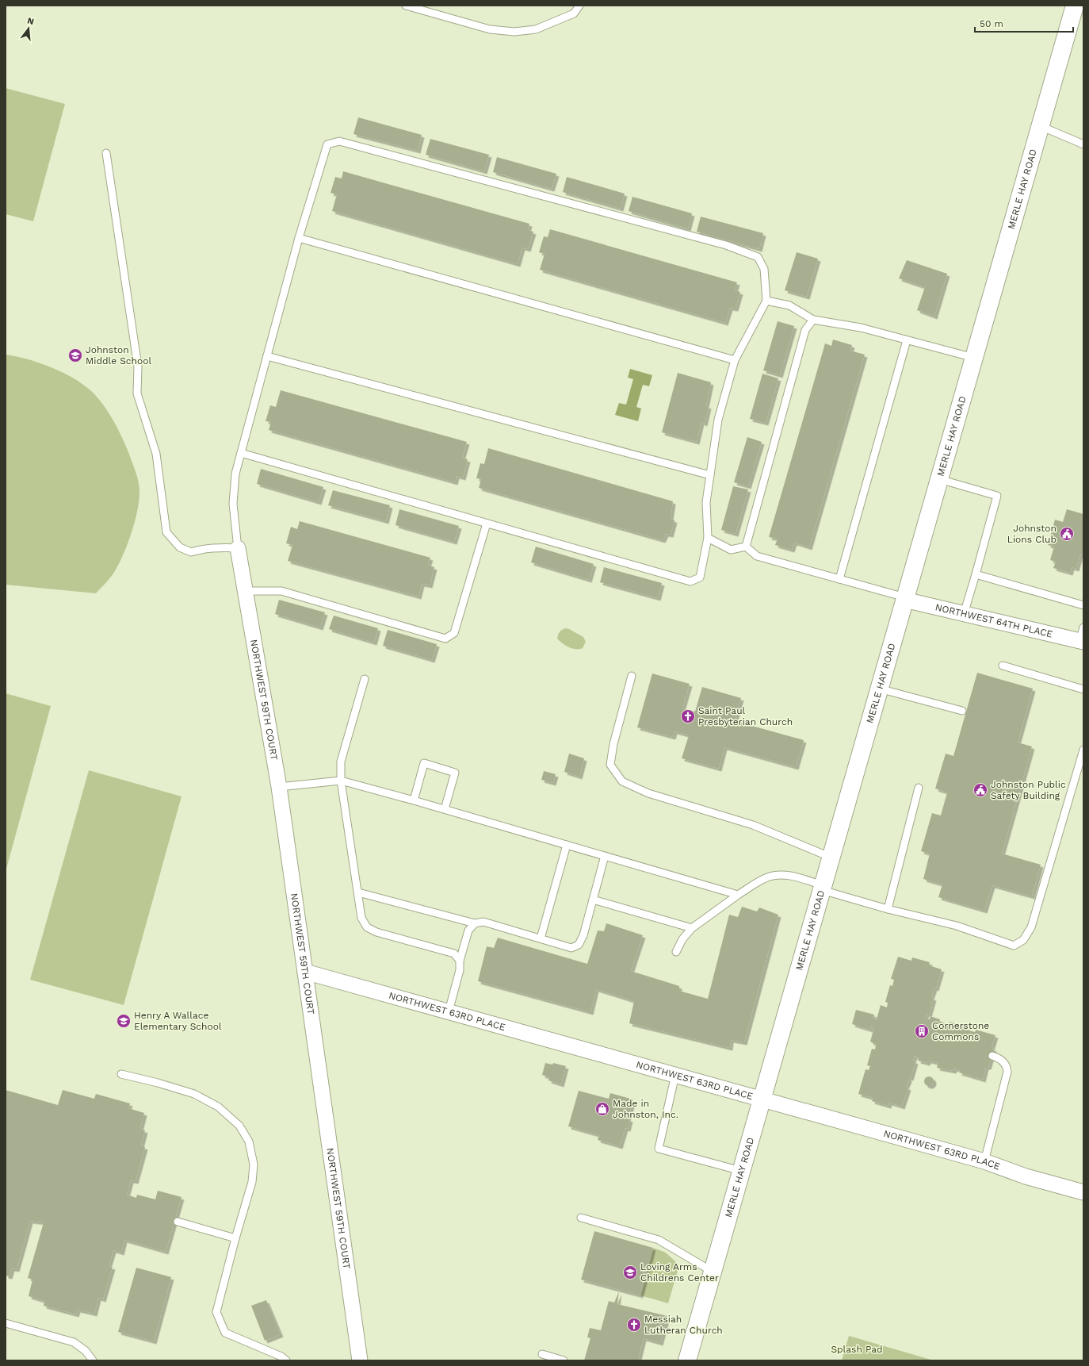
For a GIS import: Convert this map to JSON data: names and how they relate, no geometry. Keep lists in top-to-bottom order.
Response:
{
  "streets": {
    "main road": ["MERLE HAY ROAD"],
    "street": ["NORTHWEST 64TH PLACE", "NORTHWEST 59TH COURT", "NORTHWEST 63RD PLACE"]
  },
  "crossings": [
    ["MERLE HAY ROAD", "NORTHWEST 64TH PLACE"],
    ["MERLE HAY ROAD", "NORTHWEST 63RD PLACE"],
    ["NORTHWEST 59TH COURT", "NORTHWEST 63RD PLACE"]
  ],
  "parks": ["Splash Pad"],
  "places": {
    "school or university": ["Johnston Middle School", "Henry A Wallace Elementary School", "Loving Arms Childrens Center"],
    "public building": ["Johnston Lions Club", "Johnston Public Safety Building"],
    "church": ["Saint Paul Presbyterian Church", "Messiah Lutheran Church"],
    "building": ["Cornerstone Commons"],
    "shop": ["Made in Johnston, Inc."]
  },
  "scale_bar": "50 m",
  "north": "top"
}
